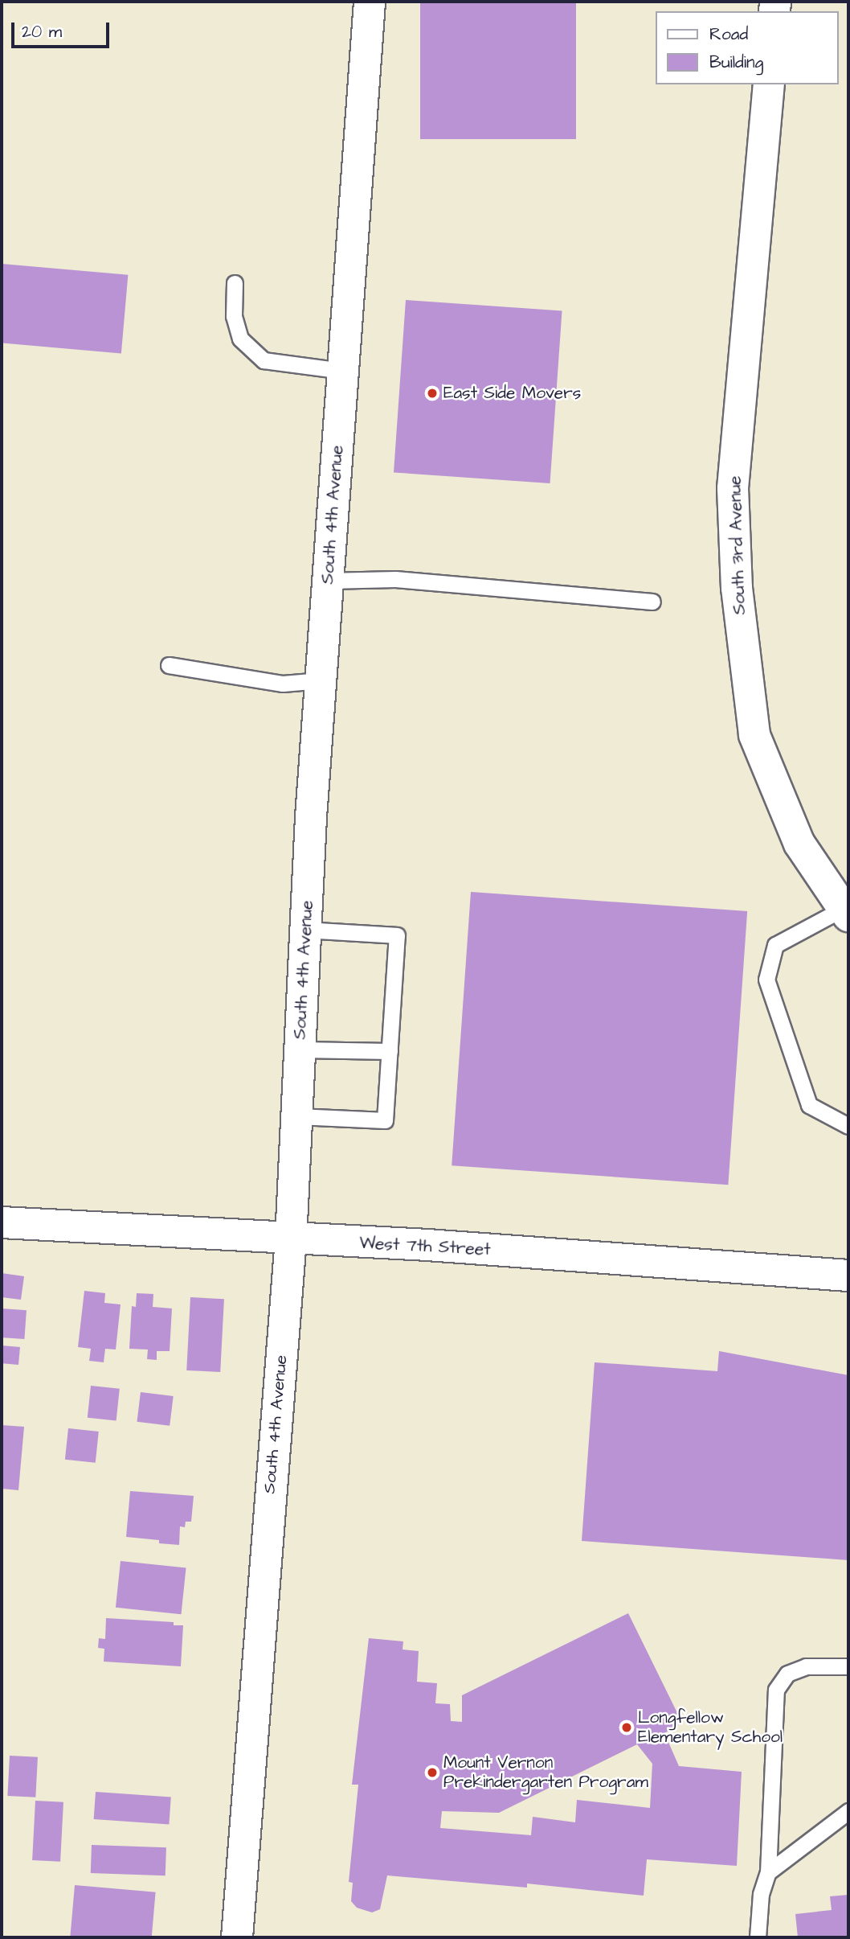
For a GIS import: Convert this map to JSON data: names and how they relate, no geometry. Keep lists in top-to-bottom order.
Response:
{
  "streets": {
    "street": ["South 4th Avenue", "South 3rd Avenue", "West 7th Street"]
  },
  "crossings": [
    ["South 4th Avenue", "West 7th Street"]
  ],
  "places": ["East Side Movers", "Longfellow Elementary School", "Mount Vernon Prekindergarten Program"],
  "legend": ["Road", "Building"],
  "scale_bar": "20 m"
}
